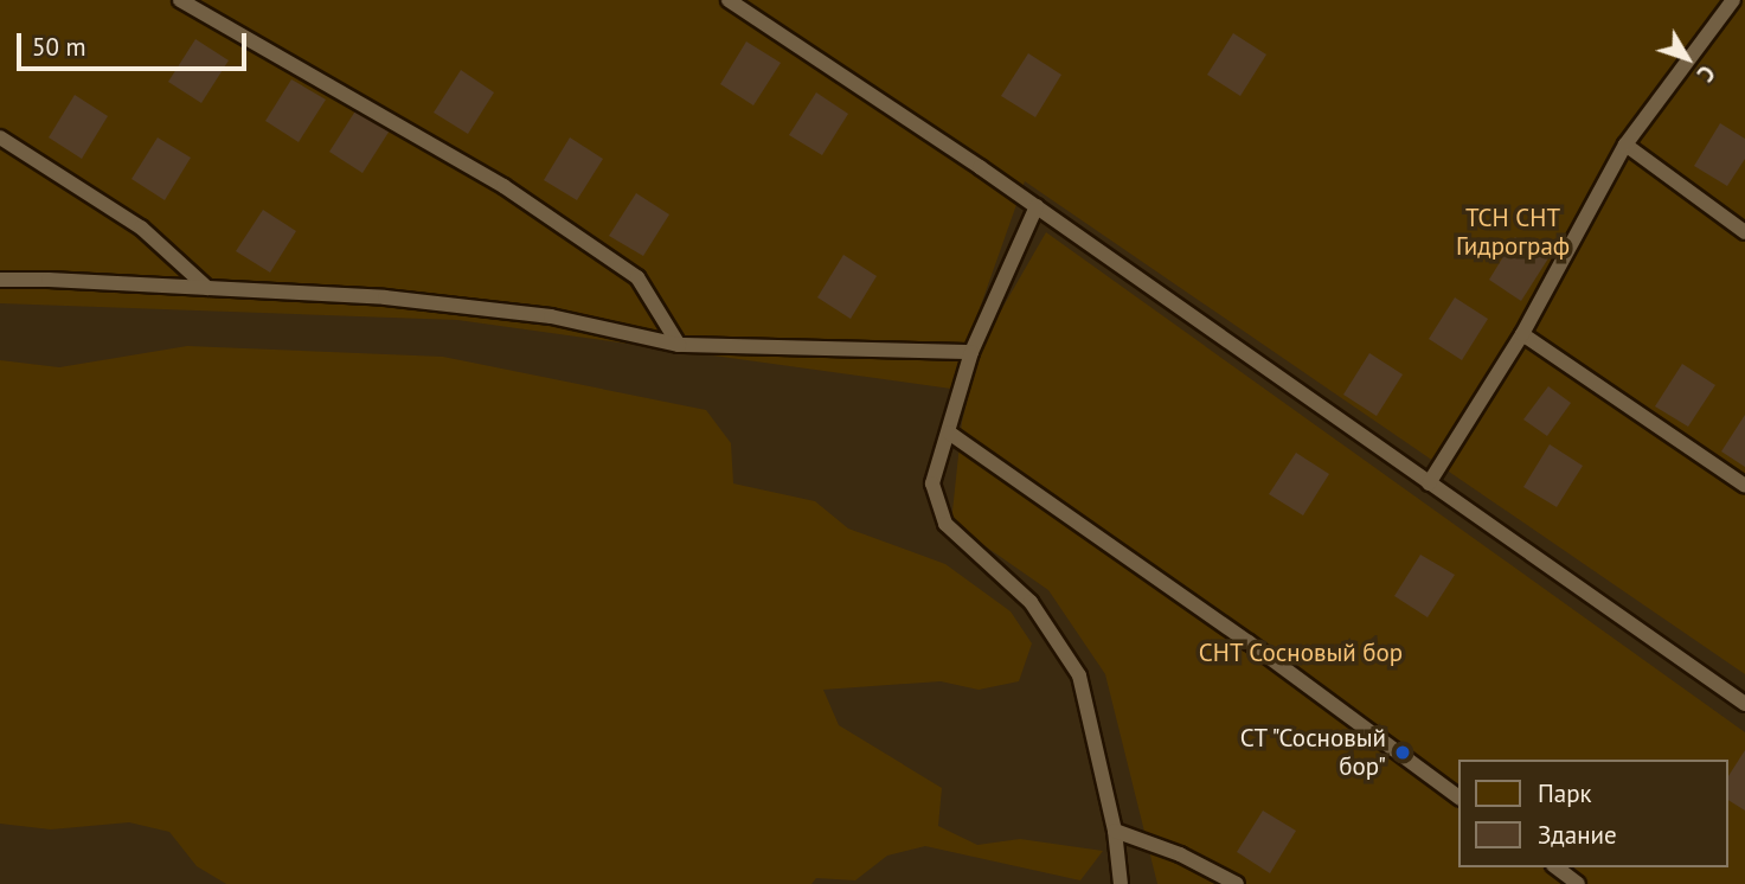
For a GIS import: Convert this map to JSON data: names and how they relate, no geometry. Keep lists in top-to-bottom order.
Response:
{
  "parks": ["ТСН СНТ Гидрограф", "СНТ Сосновый бор"],
  "places": ["СТ \"Сосновый бор\""],
  "legend": ["Парк", "Здание"],
  "scale_bar": "50 m",
  "north": "bottom right"
}
